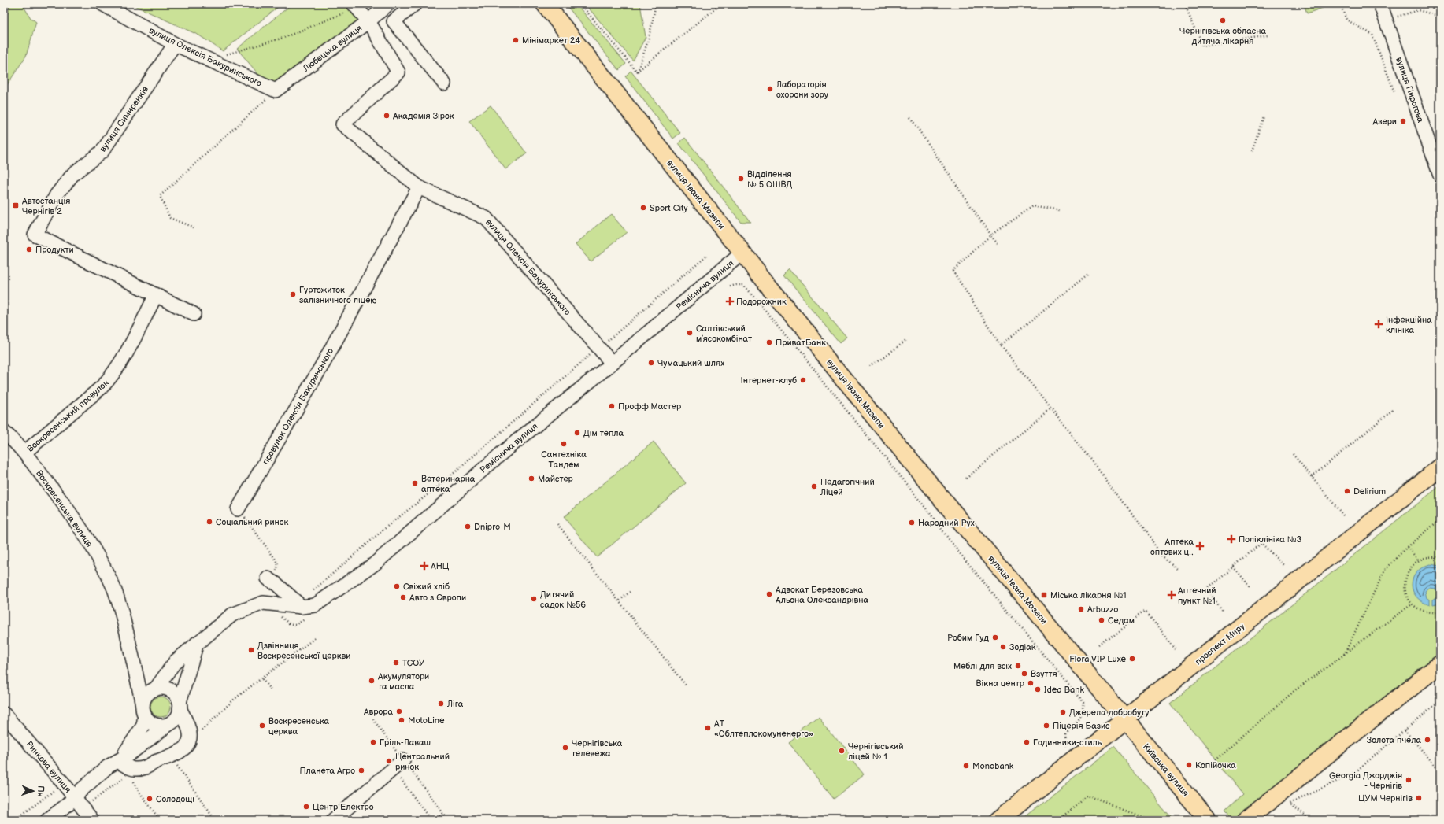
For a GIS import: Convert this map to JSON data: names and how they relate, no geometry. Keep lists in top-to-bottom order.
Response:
{
  "streets": {
    "main road": ["вулиця Івана Мазепи", "проспект Миру", "Київська вулиця"],
    "street": [
      "Любецька вулиця",
      "вулиця Олексія Бакуринського",
      "вулиця Пирогова",
      "вулиця Симиренків",
      "Реміснича вулиця",
      "провулок Олексія Бакуринського",
      "Воскресенський провулок",
      "Воскресенська вулиця",
      "Ринкова вулиця"
    ]
  },
  "crossings": [
    ["Любецька вулиця", "вулиця Олексія Бакуринського"],
    ["вулиця Олексія Бакуринського", "вулиця Симиренків"],
    ["вулиця Олексія Бакуринського", "Реміснича вулиця"],
    ["вулиця Олексія Бакуринського", "провулок Олексія Бакуринського"],
    ["вулиця Симиренків", "Воскресенський провулок"],
    ["вулиця Івана Мазепи", "Реміснича вулиця"],
    ["вулиця Івана Мазепи", "проспект Миру"],
    ["вулиця Івана Мазепи", "Київська вулиця"],
    ["Реміснича вулиця", "Воскресенська вулиця"],
    ["Реміснича вулиця", "Ринкова вулиця"],
    ["Воскресенський провулок", "Воскресенська вулиця"],
    ["проспект Миру", "Київська вулиця"]
  ],
  "places": {
    "other": [
      "Чернігівська обласна дитяча лікарня",
      "Мінімаркет 24",
      "Лабораторія охорони зору",
      "Академія Зірок",
      "Азери",
      "Відділення № 5 ОШВД",
      "Sport City",
      "Продукти",
      "Гуртожиток залізничного ліцею",
      "Салтівський мʼясокомбінат",
      "ПриватБанк",
      "Чумацький шлях",
      "Інтернет-клуб",
      "Профф Мастер",
      "Дім тепла",
      "Сантехніка Тандем",
      "Майстер",
      "Ветеринарна аптека",
      "Педагогічний Ліцей",
      "Delirium",
      "Соціальний ринок",
      "Народний Рух",
      "Dnipro-M",
      "Свіжий хліб",
      "Адвокат Березовська Альона Олександрівна",
      "Авто з Європи",
      "Дитячий садок №56",
      "Arbuzzo",
      "Седам",
      "Робим Гуд",
      "Зодіак",
      "Дзвінниця Воскресенської церкви",
      "Flora VIP Luxe",
      "ТСОУ",
      "Меблі для всіх",
      "Взуття",
      "Акумулятори та масла",
      "Вікна центр",
      "Idea Bank",
      "Ліга",
      "Аврора",
      "Джерела добробуту",
      "MotoLine",
      "Воскресенська церква",
      "Піцерія Базис",
      "АТ «Облтеплокомуненерго»",
      "Золота пчела",
      "Гріль-Лаваш",
      "Годинники-стиль",
      "Чернігівська телевежа",
      "Чернігівський ліцей № 1",
      "Центральний ринок",
      "Копійочка",
      "Monobank",
      "Планета Агро",
      "Georgia Джорджія - Чернігів",
      "ЦУМ Чернігів",
      "Солодощі",
      "Центр Електро"
    ],
    "transit": ["Автостанція Чернігів 2", "Міська лікарня №1"],
    "health": [
      "Подорожник",
      "Інфекційна клініка",
      "Поліклініка №3",
      "Аптека оптових ц‥",
      "АНЦ",
      "Аптечний пункт №1"
    ]
  },
  "north": "right"
}
